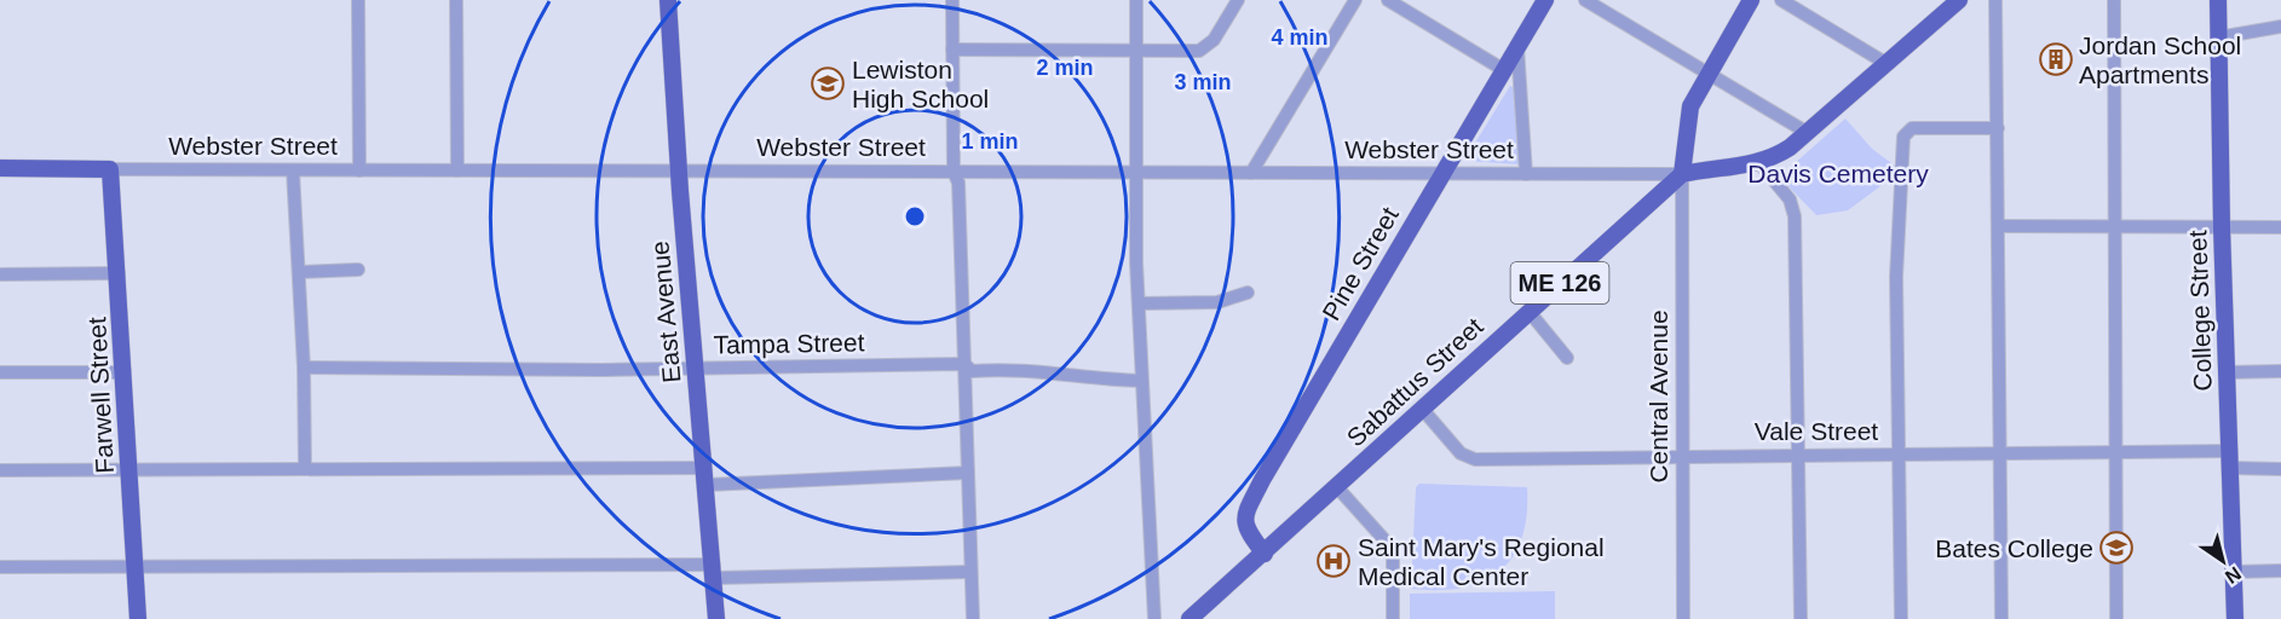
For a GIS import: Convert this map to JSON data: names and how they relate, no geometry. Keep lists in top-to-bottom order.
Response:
{
  "streets": {
    "main road": [
      "Webster Street",
      "Pine Street",
      "ME 126",
      "College Street",
      "East Avenue",
      "Sabattus Street",
      "Farwell Street"
    ],
    "street": ["Tampa Street", "Central Avenue", "Vale Street"]
  },
  "crossings": [
    ["Webster Street", "Pine Street"],
    ["Webster Street", "East Avenue"],
    ["Webster Street", "Sabattus Street"],
    ["Webster Street", "Farwell Street"],
    ["Webster Street", "Central Avenue"],
    ["Pine Street", "Sabattus Street"],
    ["College Street", "Vale Street"],
    ["East Avenue", "Tampa Street"],
    ["Sabattus Street", "Central Avenue"],
    ["Sabattus Street", "Vale Street"],
    ["Central Avenue", "Vale Street"]
  ],
  "parks": ["Davis Cemetery"],
  "places": {
    "building": ["Jordan School Apartments"],
    "school or university": ["Lewiston High School", "Bates College"],
    "hospital": ["Saint Mary's Regional Medical Center"]
  },
  "north": "bottom right",
  "rings": [
    "4 min",
    "2 min",
    "3 min",
    "1 min"
  ]
}
